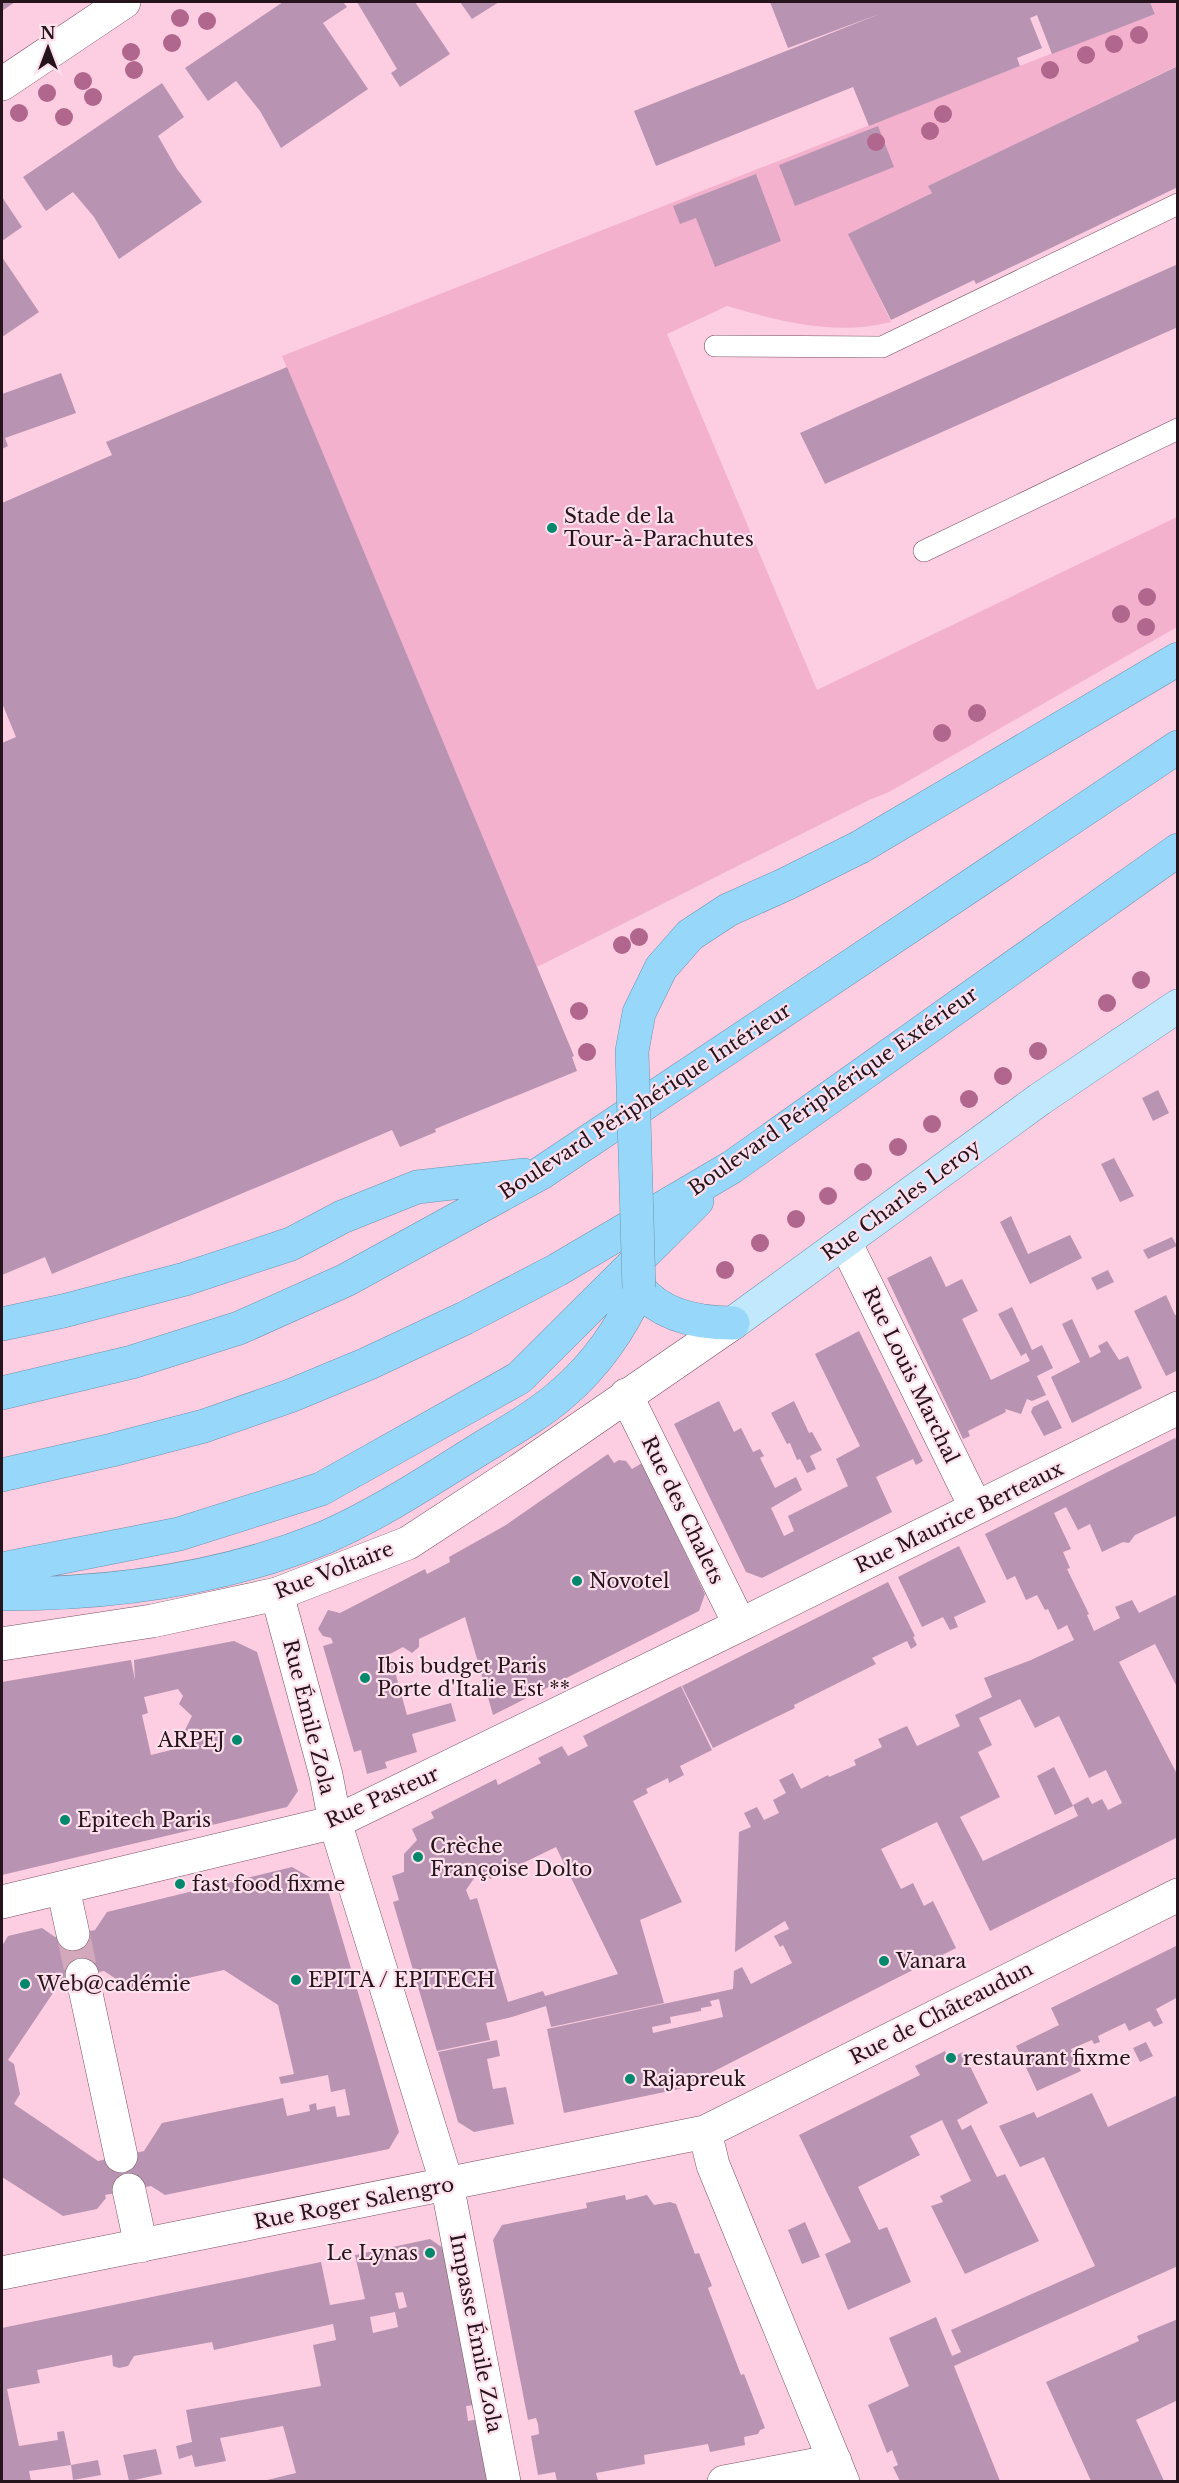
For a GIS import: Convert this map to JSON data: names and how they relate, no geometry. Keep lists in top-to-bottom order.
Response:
{
  "streets": {
    "highway": ["Boulevard Périphérique Extérieur", "Boulevard Périphérique Intérieur"],
    "main road": ["Rue Charles Leroy"],
    "street": [
      "Rue Louis Marchal",
      "Rue des Chalets",
      "Rue Maurice Berteaux",
      "Rue Voltaire",
      "Rue Émile Zola",
      "Rue Pasteur",
      "Rue de Châteaudun",
      "Rue Roger Salengro",
      "Impasse Émile Zola"
    ]
  },
  "crossings": [
    ["Rue Charles Leroy", "Rue Louis Marchal"],
    ["Rue Charles Leroy", "Rue des Chalets"],
    ["Rue Charles Leroy", "Rue Voltaire"],
    ["Rue Louis Marchal", "Rue Maurice Berteaux"],
    ["Rue des Chalets", "Rue Maurice Berteaux"],
    ["Rue des Chalets", "Rue Voltaire"],
    ["Rue des Chalets", "Rue Pasteur"],
    ["Rue Maurice Berteaux", "Rue Pasteur"],
    ["Rue Voltaire", "Rue Émile Zola"],
    ["Rue Émile Zola", "Rue Pasteur"],
    ["Rue Émile Zola", "Rue Roger Salengro"],
    ["Rue Émile Zola", "Impasse Émile Zola"],
    ["Rue de Châteaudun", "Rue Roger Salengro"],
    ["Rue Roger Salengro", "Impasse Émile Zola"]
  ],
  "places": [
    "Stade de la Tour-à-Parachutes",
    "Novotel",
    "Ibis budget Paris Porte d'Italie Est **",
    "ARPEJ",
    "Epitech Paris",
    "Crèche Françoise Dolto",
    "fast food fixme",
    "Vanara",
    "EPITA / EPITECH",
    "Web@cadémie",
    "restaurant fixme",
    "Rajapreuk",
    "Le Lynas"
  ],
  "north": "top"
}
